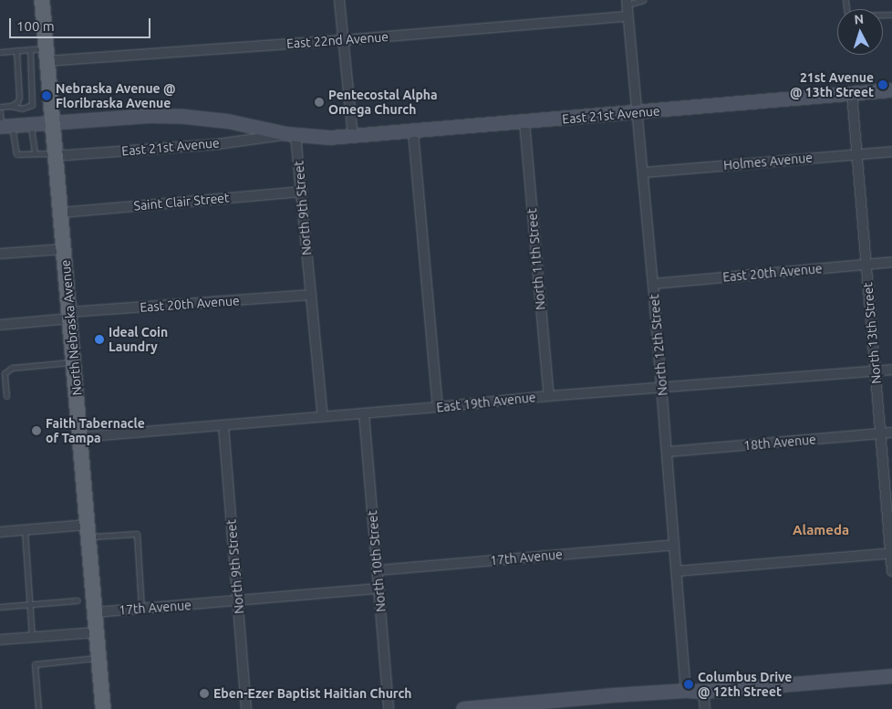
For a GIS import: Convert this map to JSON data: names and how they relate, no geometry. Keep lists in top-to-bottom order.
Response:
{
  "streets": {
    "main road": ["North Nebraska Avenue"],
    "street": [
      "East 22nd Avenue",
      "East 21st Avenue",
      "Holmes Avenue",
      "Saint Clair Street",
      "North 9th Street",
      "North 11th Street",
      "East 20th Avenue",
      "North 13th Street",
      "North 12th Street",
      "East 19th Avenue",
      "18th Avenue",
      "17th Avenue",
      "North 10th Street"
    ]
  },
  "crossings": [
    ["East 22nd Avenue", "North Nebraska Avenue"],
    ["East 22nd Avenue", "North 12th Street"],
    ["East 21st Avenue", "North 9th Street"],
    ["East 21st Avenue", "North 11th Street"],
    ["East 21st Avenue", "North Nebraska Avenue"],
    ["East 21st Avenue", "North 13th Street"],
    ["East 21st Avenue", "North 12th Street"],
    ["Holmes Avenue", "North 13th Street"],
    ["Holmes Avenue", "North 12th Street"],
    ["Saint Clair Street", "North 9th Street"],
    ["Saint Clair Street", "North Nebraska Avenue"],
    ["North 9th Street", "East 20th Avenue"],
    ["North 9th Street", "East 19th Avenue"],
    ["North 9th Street", "17th Avenue"],
    ["North 11th Street", "East 19th Avenue"],
    ["East 20th Avenue", "North Nebraska Avenue"],
    ["East 20th Avenue", "North 13th Street"],
    ["East 20th Avenue", "North 12th Street"],
    ["North Nebraska Avenue", "East 19th Avenue"],
    ["North Nebraska Avenue", "17th Avenue"],
    ["North 13th Street", "East 19th Avenue"],
    ["North 13th Street", "18th Avenue"],
    ["North 12th Street", "East 19th Avenue"],
    ["North 12th Street", "18th Avenue"],
    ["North 12th Street", "17th Avenue"],
    ["East 19th Avenue", "North 10th Street"],
    ["17th Avenue", "North 10th Street"]
  ],
  "districts": ["Alameda"],
  "places": [
    "21st Avenue @ 13th Street",
    "Nebraska Avenue @ Floribraska Avenue",
    "Pentecostal Alpha Omega Church",
    "Ideal Coin Laundry",
    "Faith Tabernacle of Tampa",
    "Columbus Drive @ 12th Street",
    "Eben-Ezer Baptist Haitian Church"
  ],
  "scale_bar": "100 m",
  "north": "top"
}
